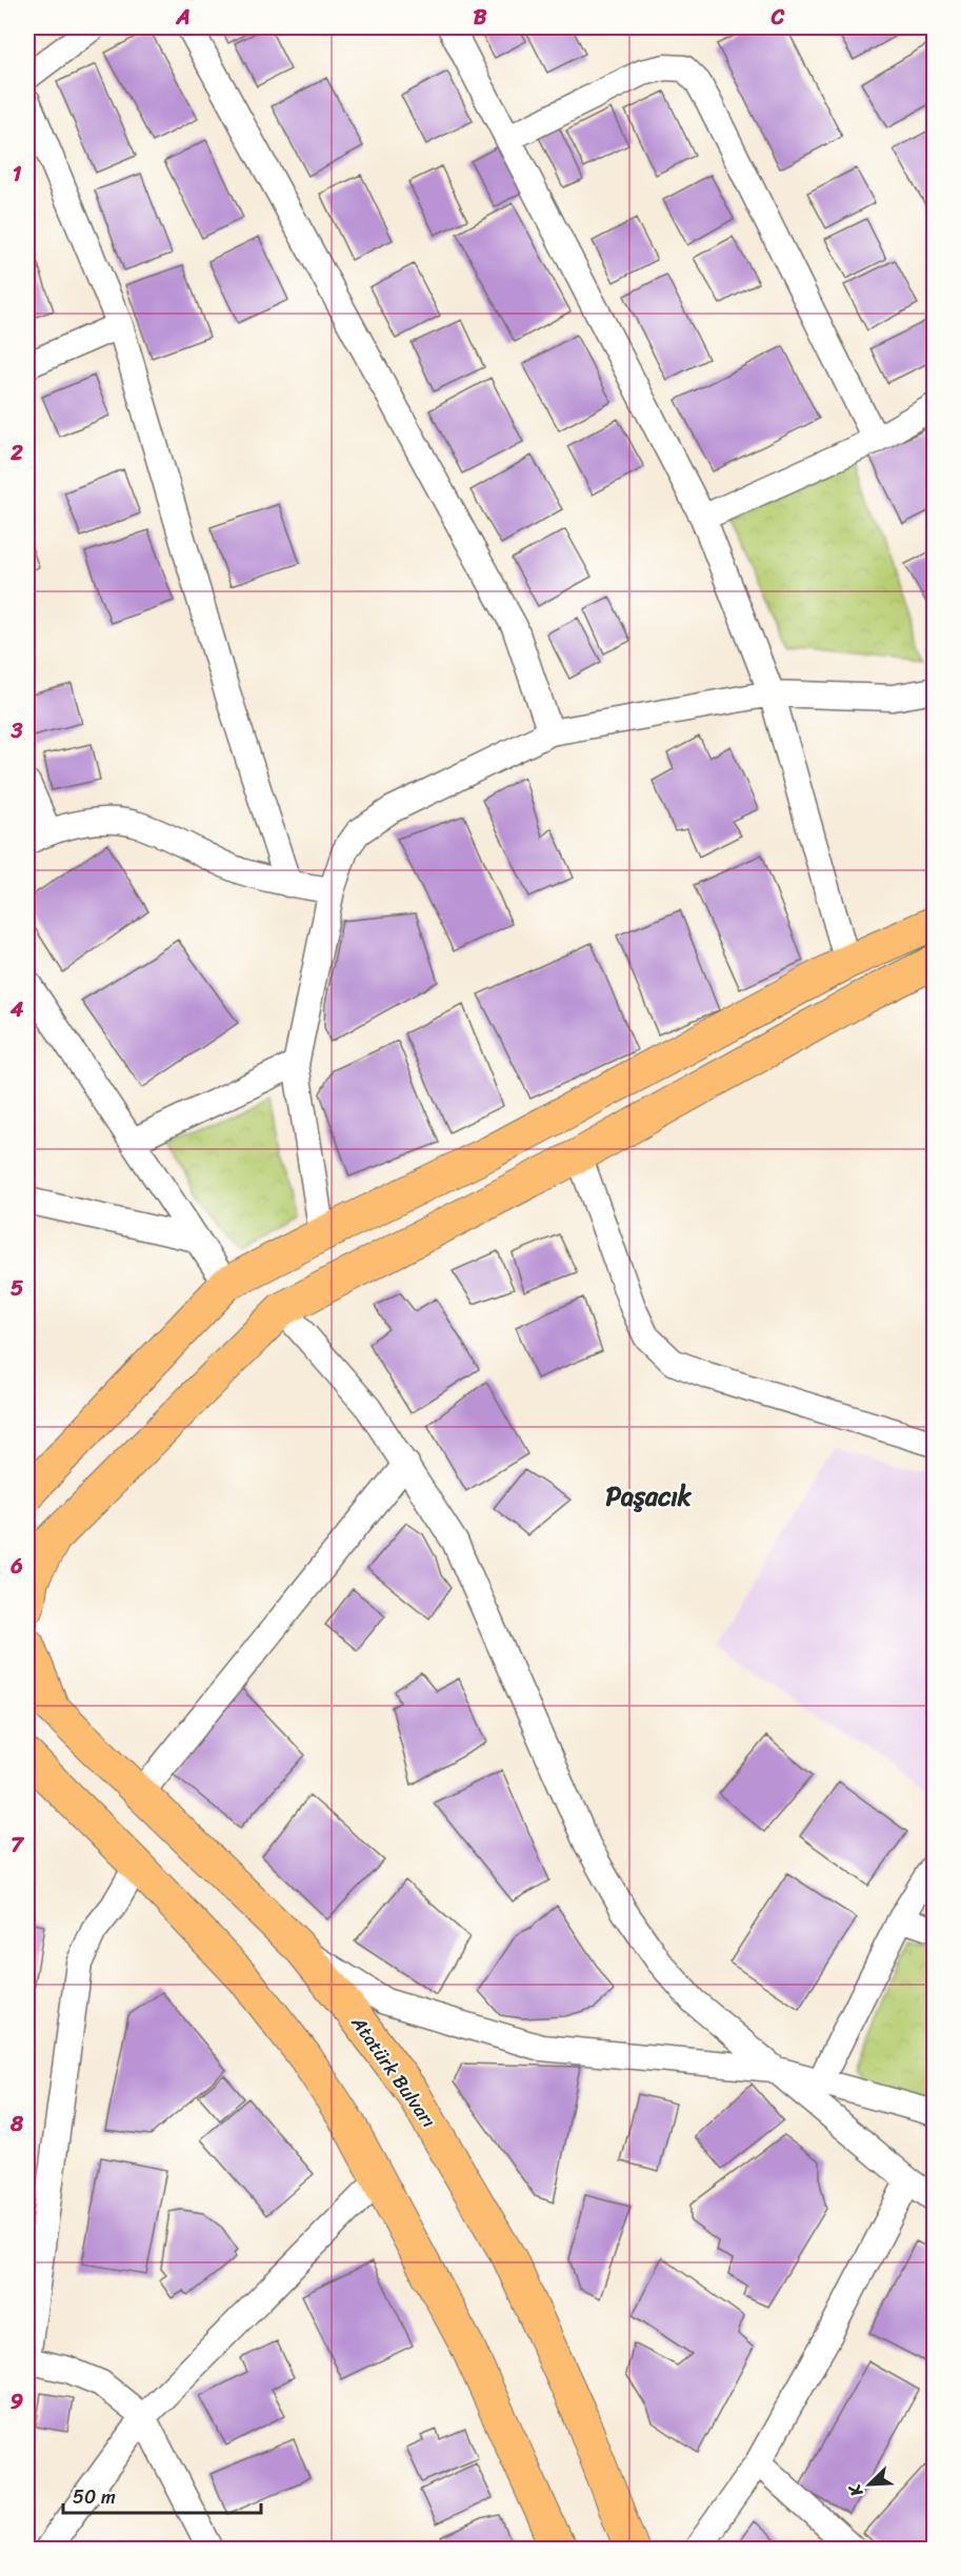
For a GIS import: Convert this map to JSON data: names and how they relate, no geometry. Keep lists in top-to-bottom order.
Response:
{
  "streets": {
    "main road": ["Atatürk Bulvarı"]
  },
  "districts": ["Paşacık"],
  "scale_bar": "50 m",
  "north": "bottom left",
  "grid": {
    "columns": ["A", "B", "C"],
    "rows": [
      "1",
      "2",
      "3",
      "4",
      "5",
      "6",
      "7",
      "8",
      "9"
    ]
  }
}
